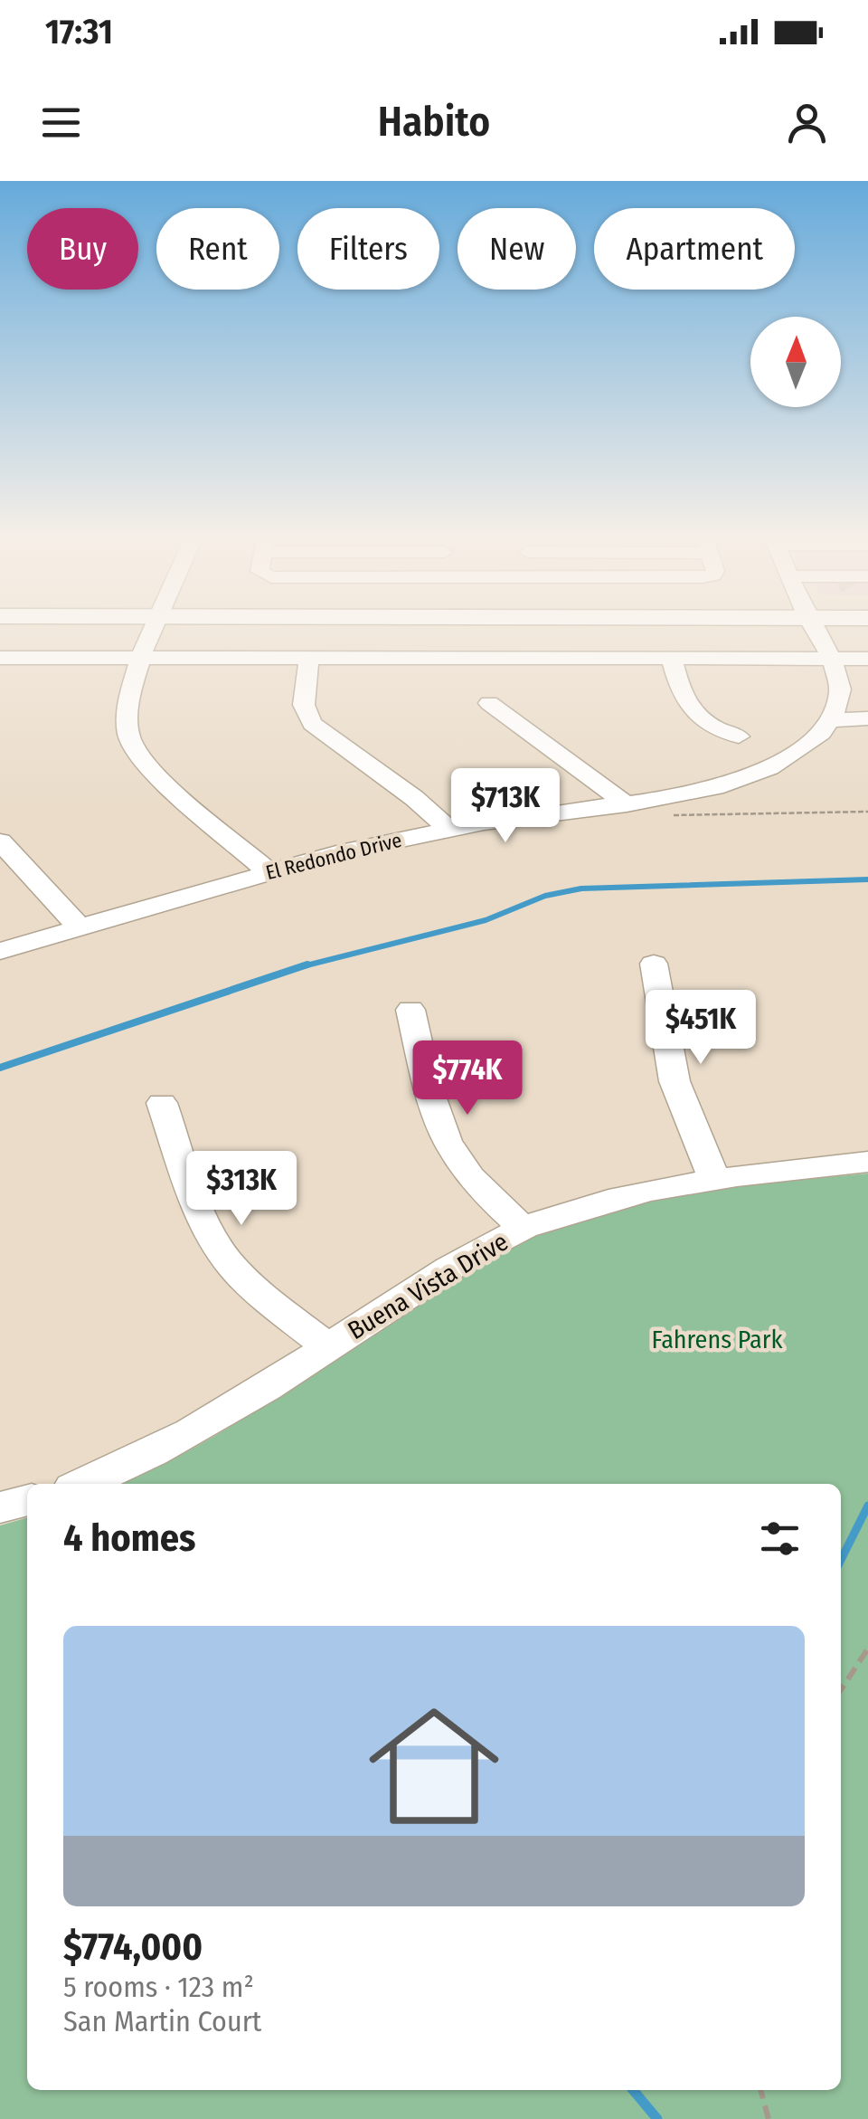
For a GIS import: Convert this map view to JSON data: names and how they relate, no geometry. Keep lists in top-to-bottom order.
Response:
{
  "streets": {
    "street": ["El Redondo Drive", "Buena Vista Drive"]
  },
  "parks": ["Fahrens Park"],
  "north": "top",
  "page": {
    "status": "17:31",
    "header": "Habito",
    "chip": [
      "Buy",
      "Rent",
      "Filters",
      "New",
      "Apartment"
    ],
    "price": [
      "$713K",
      "$451K",
      "$774K",
      "$313K"
    ],
    "heading": "4 homes",
    "list": [
      {
        "name": "$774,000",
        "note": "5 rooms · 123 m² · San Martin Court"
      }
    ]
  }
}
